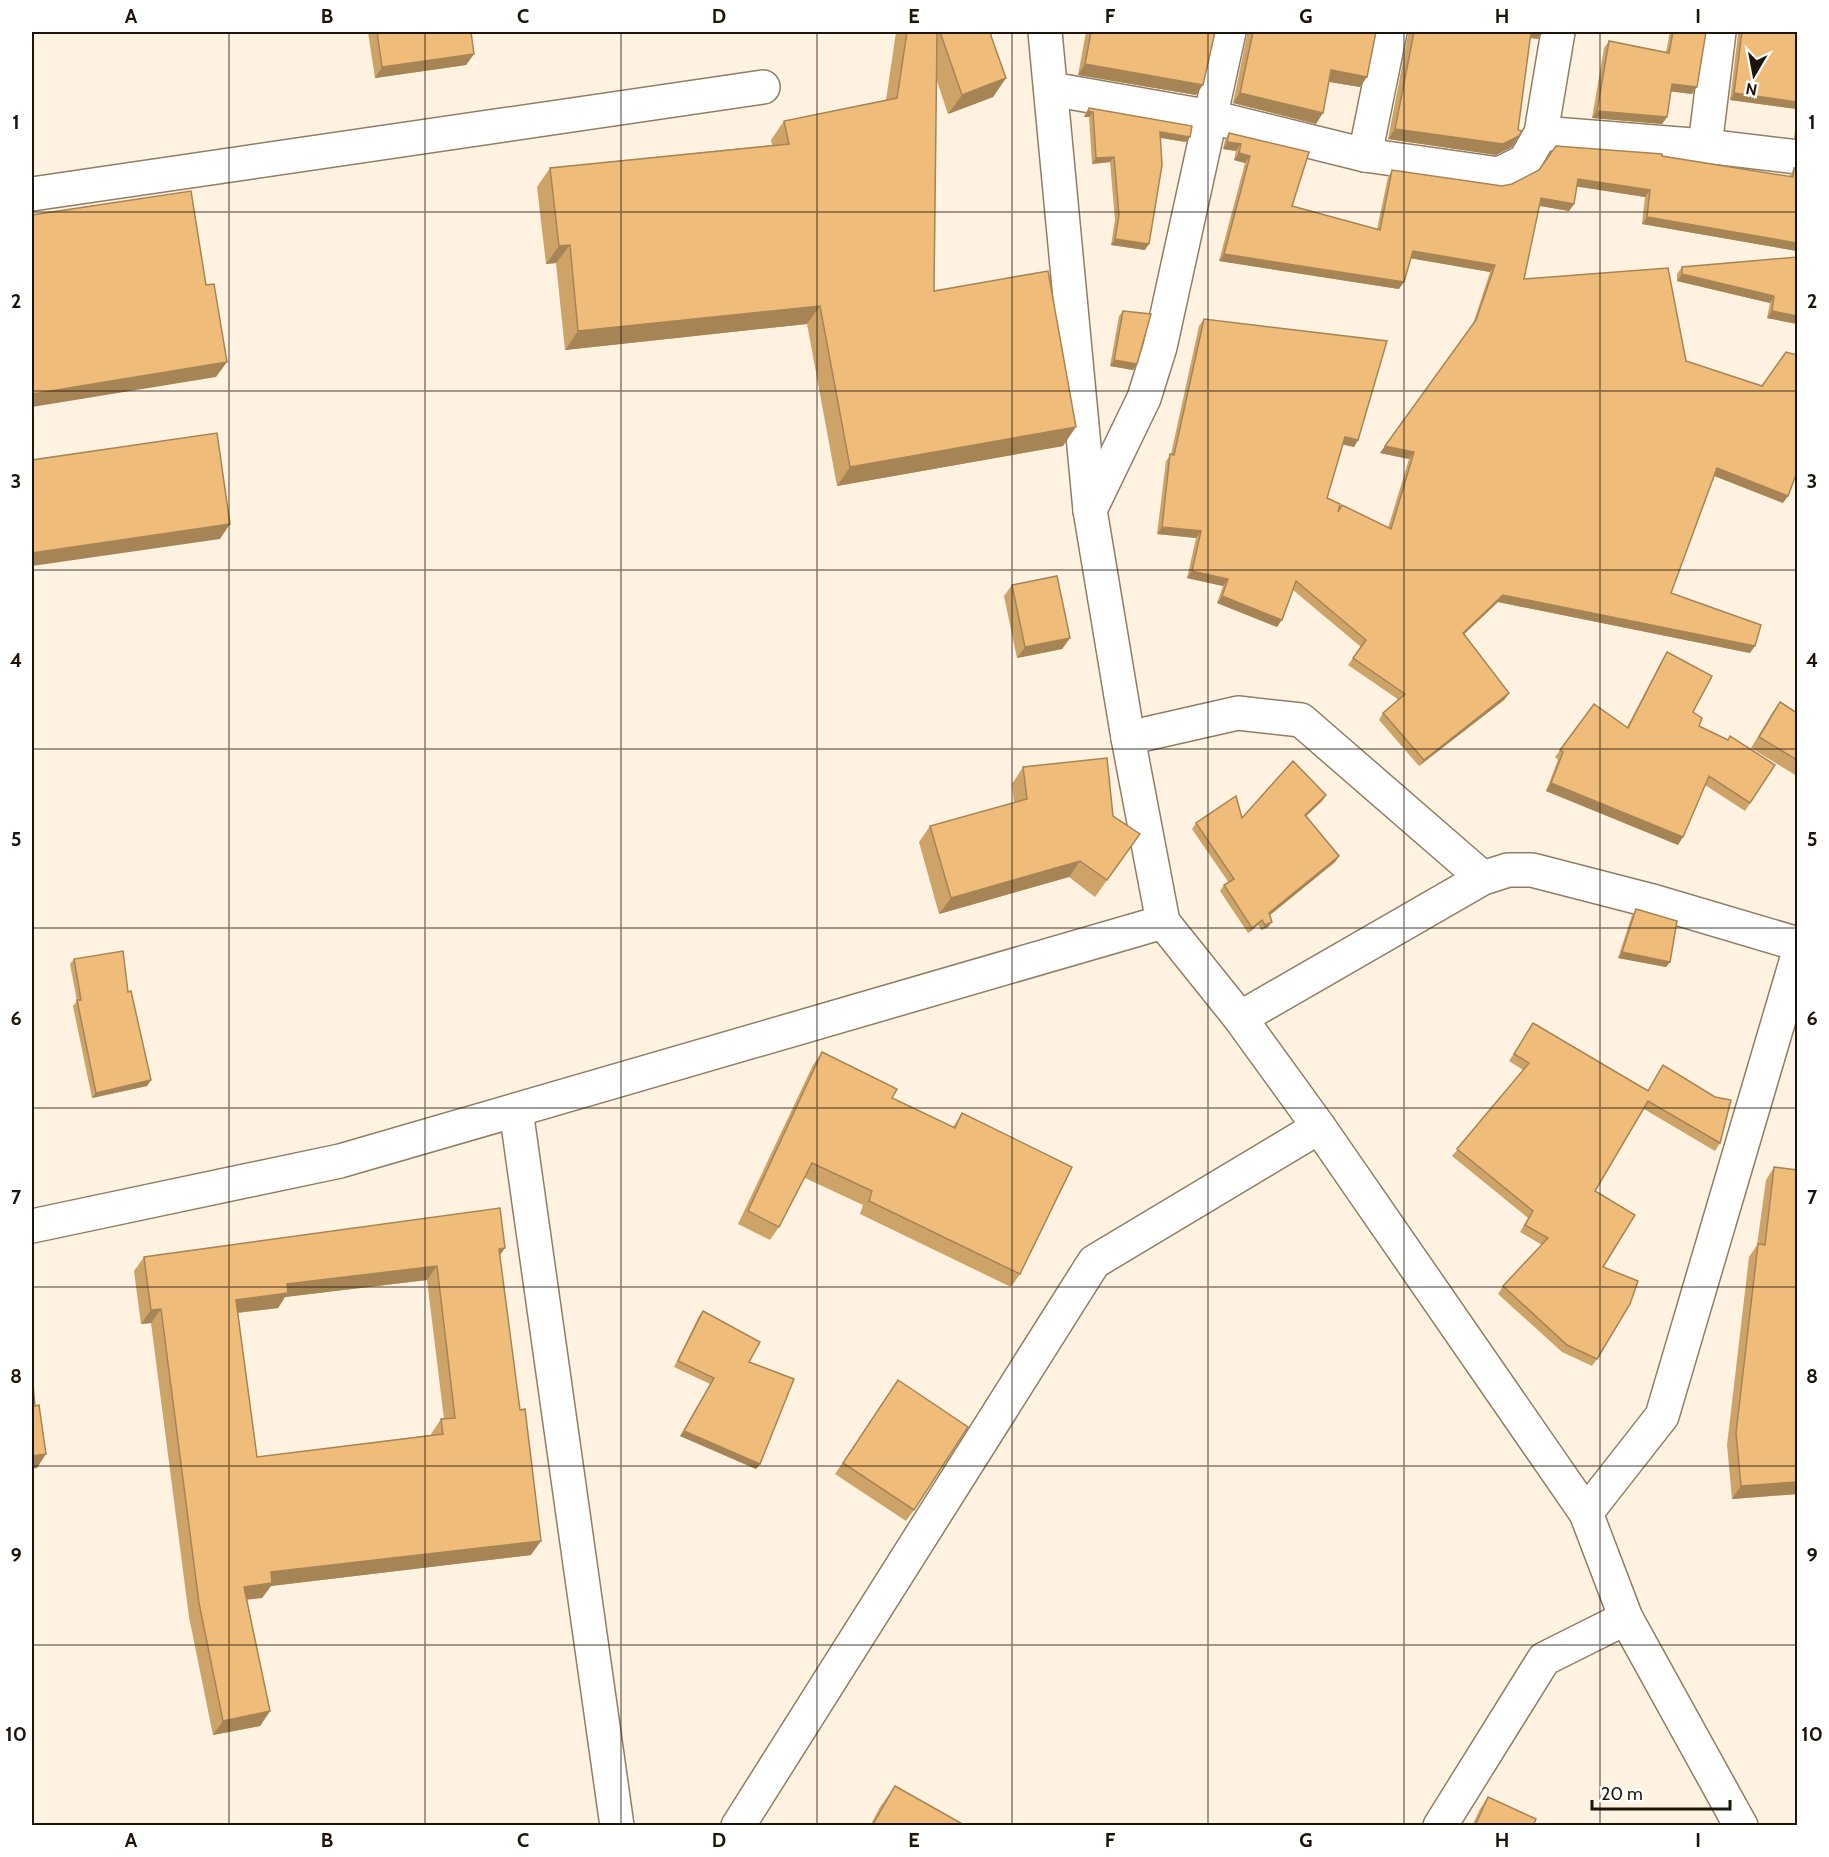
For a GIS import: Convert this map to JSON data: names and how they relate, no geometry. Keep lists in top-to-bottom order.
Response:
{
  "scale_bar": "20 m",
  "north": "bottom",
  "grid": {
    "columns": [
      "A",
      "B",
      "C",
      "D",
      "E",
      "F",
      "G",
      "H",
      "I"
    ],
    "rows": [
      "1",
      "2",
      "3",
      "4",
      "5",
      "6",
      "7",
      "8",
      "9",
      "10"
    ]
  }
}
